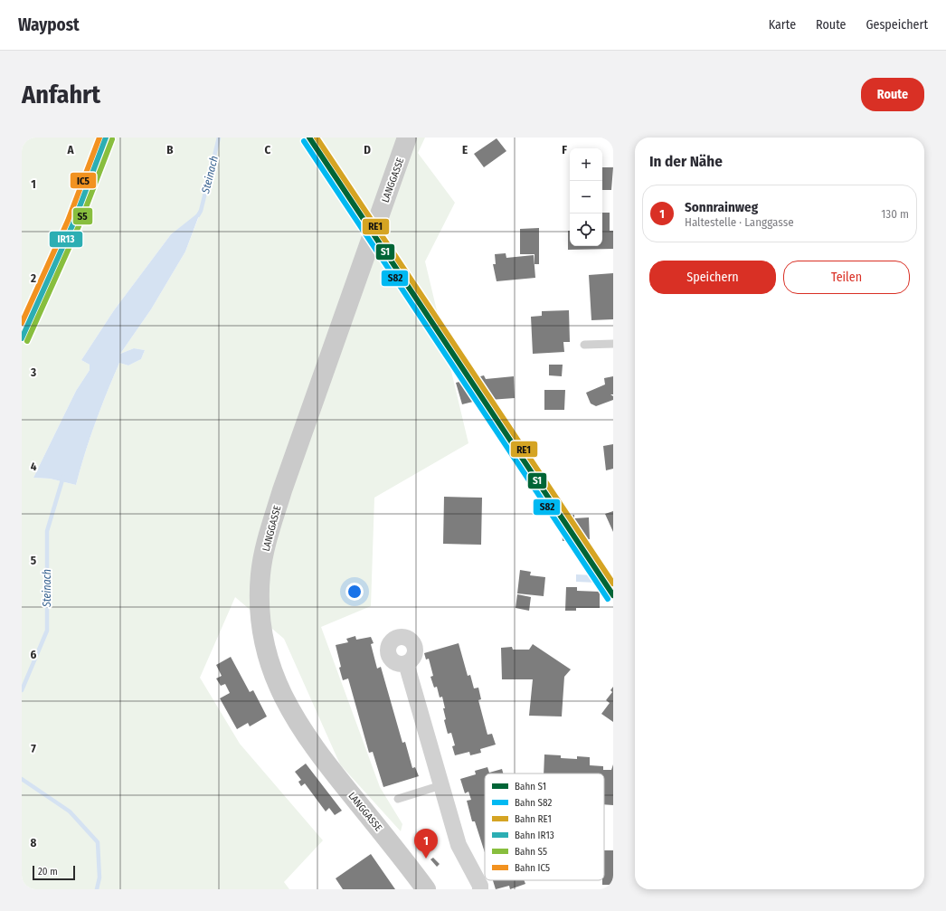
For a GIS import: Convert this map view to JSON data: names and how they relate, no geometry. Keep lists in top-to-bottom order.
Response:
{
  "streets": {
    "main road": ["LANGGASSE"]
  },
  "water": ["Steinach"],
  "lines": [
    "rail line S1",
    "rail line RE1",
    "rail line IR13",
    "rail line IC5",
    "rail line S5",
    "rail line S82"
  ],
  "legend": [
    "Bahn S1",
    "Bahn S82",
    "Bahn RE1",
    "Bahn IR13",
    "Bahn S5",
    "Bahn IC5"
  ],
  "scale_bar": "20 m",
  "page": {
    "header": "Waypost",
    "nav": ["Karte", "Route", "Gespeichert"],
    "buttons": [
      "Route",
      ["Speichern", "Teilen"]
    ],
    "title": "Anfahrt",
    "heading": "In der Nähe",
    "map_buttons": ["+", "−"],
    "list": [
      {
        "mark": "1",
        "name": "Sonnrainweg",
        "note": "Haltestelle · Langgasse",
        "value": "130 m"
      }
    ],
    "pins": "1",
    "scale": "20 m"
  },
  "grid": {
    "columns": [
      "A",
      "B",
      "C",
      "D",
      "E",
      "F"
    ],
    "rows": [
      "1",
      "2",
      "3",
      "4",
      "5",
      "6",
      "7",
      "8"
    ]
  }
}
